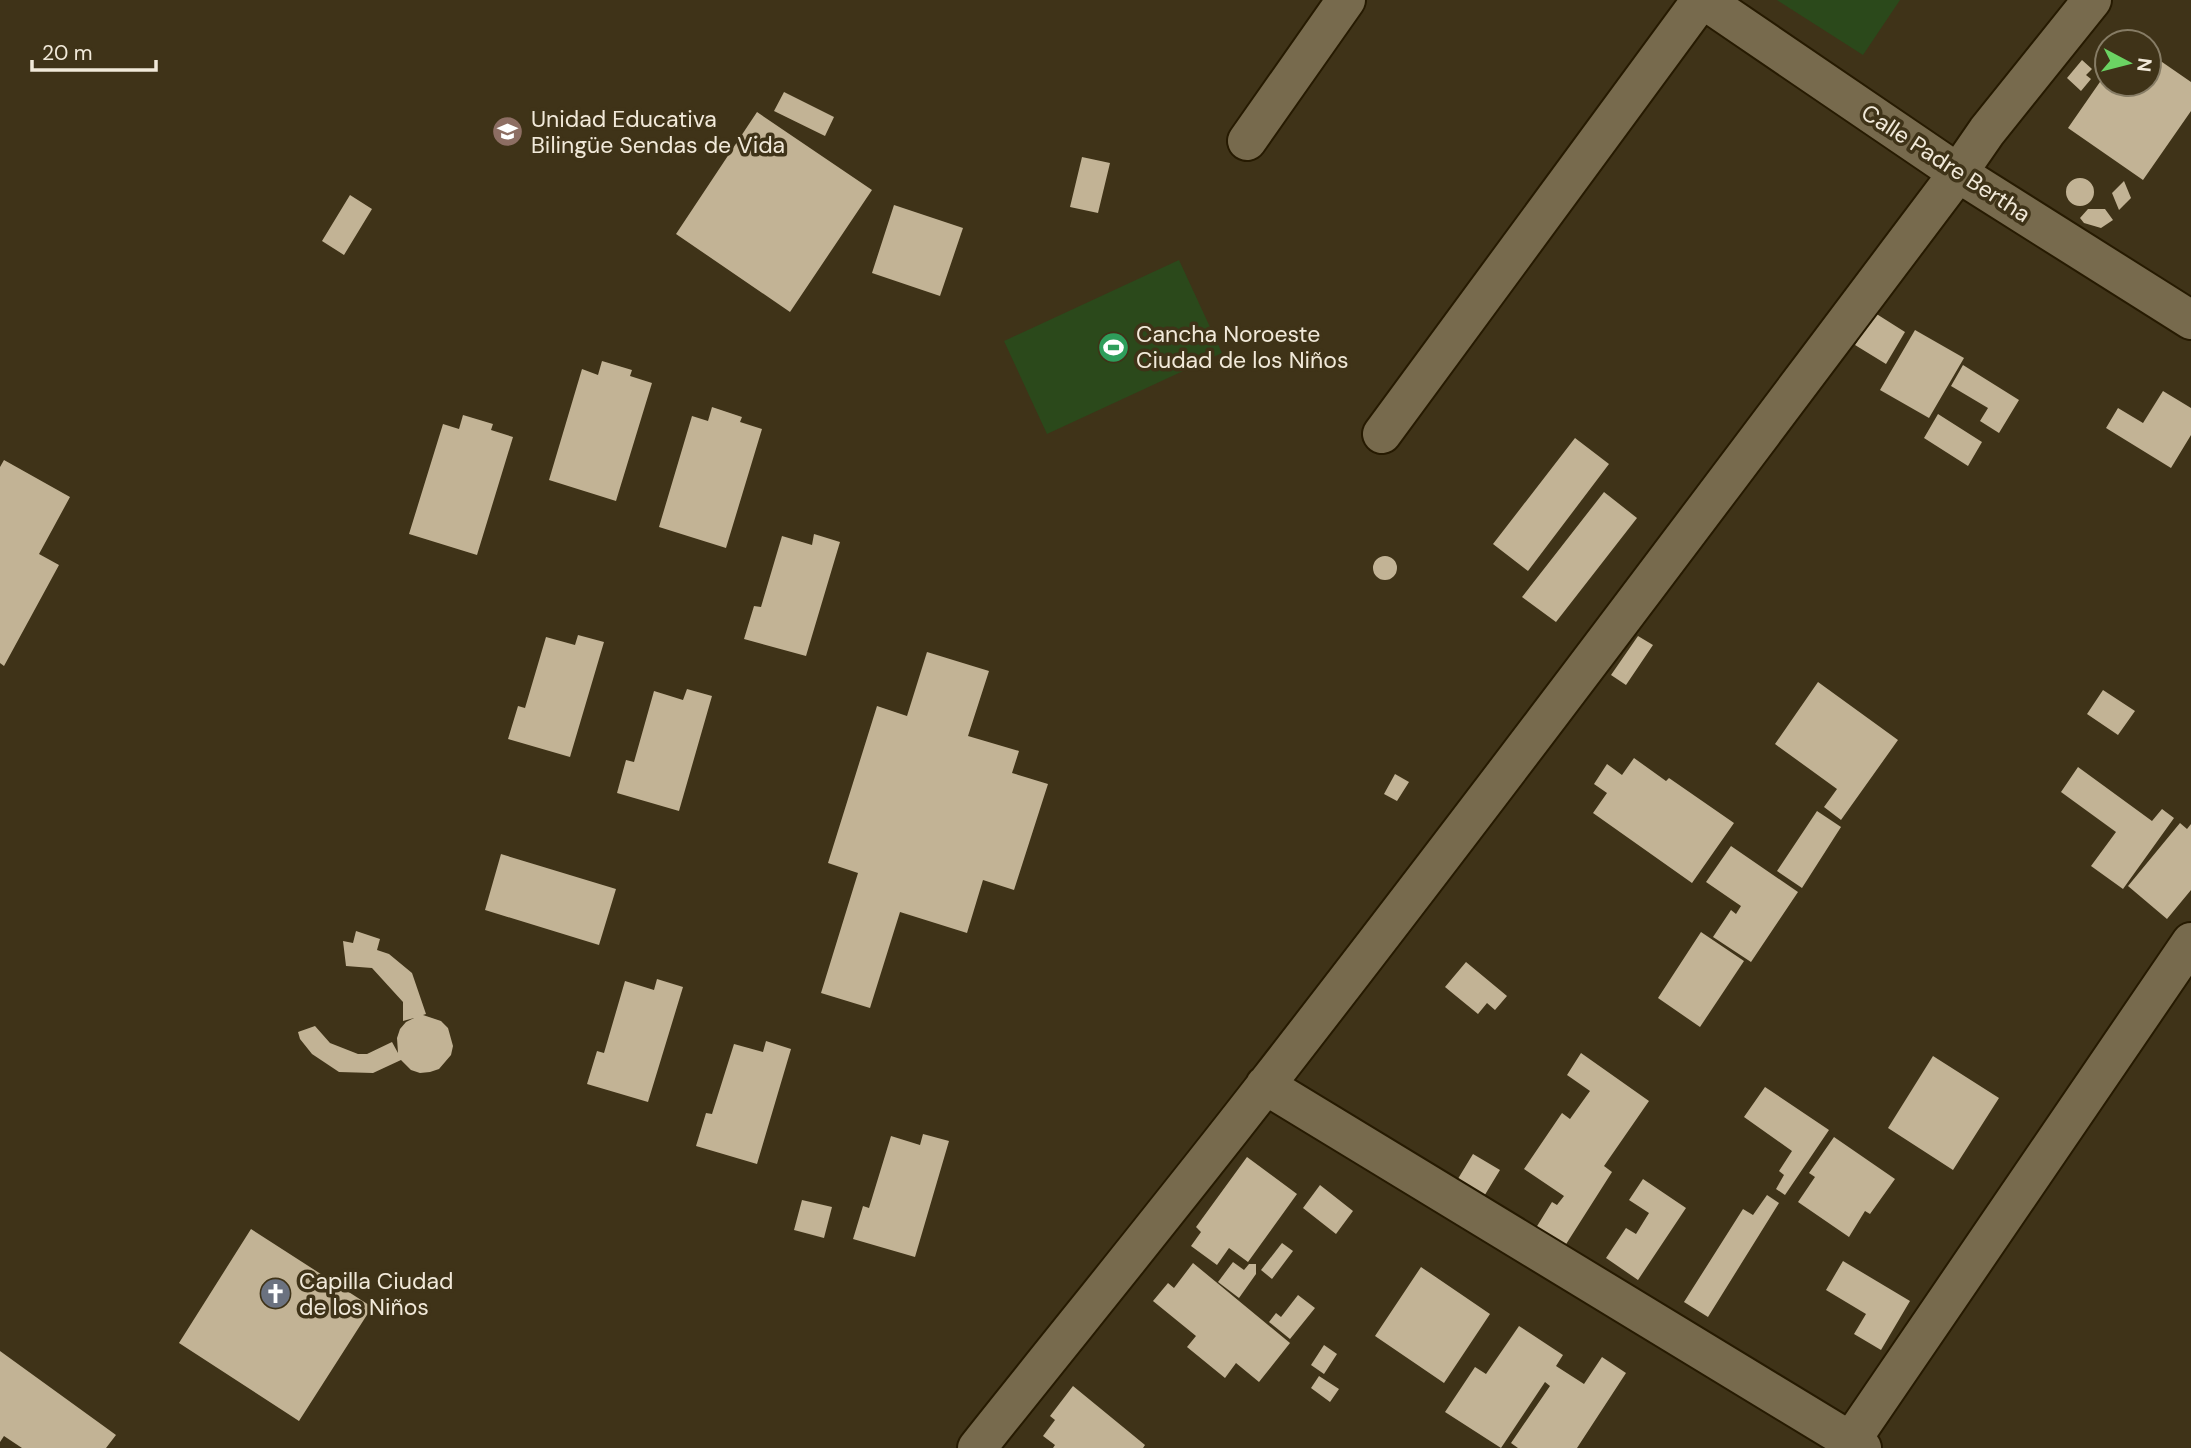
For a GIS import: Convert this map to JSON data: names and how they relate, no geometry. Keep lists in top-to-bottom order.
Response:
{
  "streets": {
    "street": ["Calle Padre Bertha"]
  },
  "places": {
    "school or university": ["Unidad Educativa Bilingüe Sendas de Vida"],
    "sports": ["Cancha Noroeste Ciudad de los Niños"],
    "church": ["Capilla Ciudad de los Niños"]
  },
  "scale_bar": "20 m",
  "north": "right"
}
